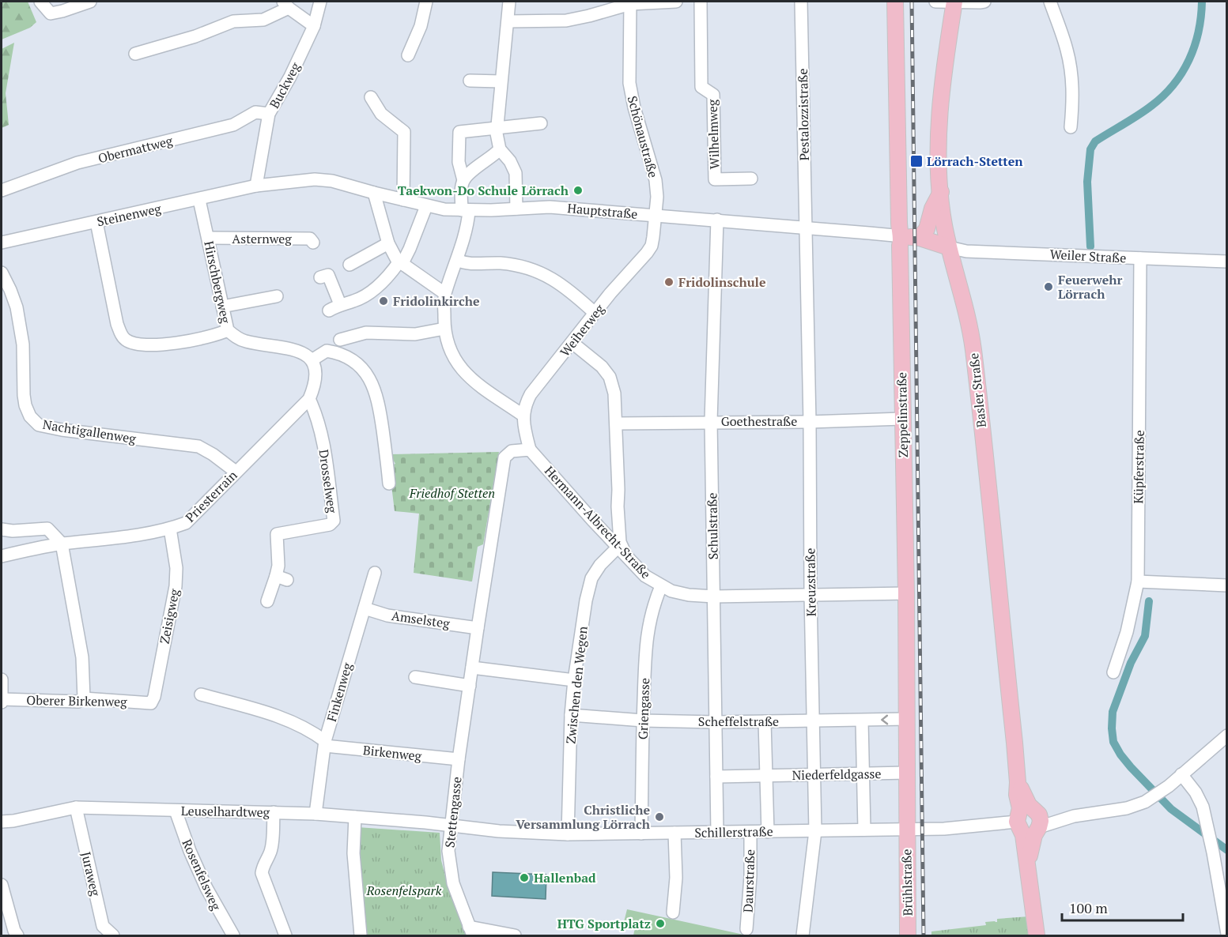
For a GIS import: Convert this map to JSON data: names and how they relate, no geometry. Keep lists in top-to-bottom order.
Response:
{
  "streets": {
    "main road": [
      "Hauptstraße",
      "Basler Straße",
      "Zeppelinstraße",
      "Brühlstraße"
    ],
    "street": [
      "Buckweg",
      "Pestalozzistraße",
      "Wilhelmweg",
      "Schönaustraße",
      "Obermattweg",
      "Steinenweg",
      "Asternweg",
      "Weiler Straße",
      "Hirschbergweg",
      "Weiherweg",
      "Goethestraße",
      "Nachtigallenweg",
      "Küpferstraße",
      "Drosselweg",
      "Priesterrain",
      "Hermann-Albrecht-Straße",
      "Schulstraße",
      "Kreuzstraße",
      "Zeisigweg",
      "Amselsteg",
      "Zwischen den Wegen",
      "Finkenweg",
      "Oberer Birkenweg",
      "Griengasse",
      "Scheffelstraße",
      "Birkenweg",
      "Niederfeldgasse",
      "Leuselhardtweg",
      "Stettengasse",
      "Schillerstraße",
      "Juraweg",
      "Rosenfelsweg",
      "Daurstraße"
    ]
  },
  "crossings": [
    ["Buckweg", "Obermattweg"],
    ["Buckweg", "Hauptstraße"],
    ["Buckweg", "Steinenweg"],
    ["Pestalozzistraße", "Hauptstraße"],
    ["Pestalozzistraße", "Kreuzstraße"],
    ["Schönaustraße", "Hauptstraße"],
    ["Schönaustraße", "Weiherweg"],
    ["Hauptstraße", "Steinenweg"],
    ["Hauptstraße", "Weiler Straße"],
    ["Hauptstraße", "Weiherweg"],
    ["Hauptstraße", "Basler Straße"],
    ["Hauptstraße", "Zeppelinstraße"],
    ["Hauptstraße", "Schulstraße"],
    ["Hauptstraße", "Kreuzstraße"],
    ["Steinenweg", "Hirschbergweg"],
    ["Asternweg", "Hirschbergweg"],
    ["Weiler Straße", "Basler Straße"],
    ["Weiler Straße", "Küpferstraße"],
    ["Weiherweg", "Hermann-Albrecht-Straße"],
    ["Weiherweg", "Stettengasse"],
    ["Basler Straße", "Schillerstraße"],
    ["Zeppelinstraße", "Goethestraße"],
    ["Zeppelinstraße", "Hermann-Albrecht-Straße"],
    ["Zeppelinstraße", "Scheffelstraße"],
    ["Zeppelinstraße", "Niederfeldgasse"],
    ["Zeppelinstraße", "Schillerstraße"],
    ["Zeppelinstraße", "Brühlstraße"],
    ["Goethestraße", "Schulstraße"],
    ["Goethestraße", "Kreuzstraße"],
    ["Nachtigallenweg", "Priesterrain"],
    ["Drosselweg", "Priesterrain"],
    ["Priesterrain", "Zeisigweg"],
    ["Hermann-Albrecht-Straße", "Schulstraße"],
    ["Hermann-Albrecht-Straße", "Kreuzstraße"],
    ["Hermann-Albrecht-Straße", "Zwischen den Wegen"],
    ["Hermann-Albrecht-Straße", "Griengasse"],
    ["Hermann-Albrecht-Straße", "Stettengasse"],
    ["Schulstraße", "Scheffelstraße"],
    ["Schulstraße", "Niederfeldgasse"],
    ["Schulstraße", "Schillerstraße"],
    ["Kreuzstraße", "Scheffelstraße"],
    ["Kreuzstraße", "Niederfeldgasse"],
    ["Kreuzstraße", "Schillerstraße"],
    ["Zeisigweg", "Oberer Birkenweg"],
    ["Amselsteg", "Finkenweg"],
    ["Amselsteg", "Stettengasse"],
    ["Zwischen den Wegen", "Scheffelstraße"],
    ["Zwischen den Wegen", "Schillerstraße"],
    ["Finkenweg", "Birkenweg"],
    ["Finkenweg", "Leuselhardtweg"],
    ["Griengasse", "Scheffelstraße"],
    ["Griengasse", "Schillerstraße"],
    ["Birkenweg", "Stettengasse"],
    ["Leuselhardtweg", "Stettengasse"],
    ["Leuselhardtweg", "Schillerstraße"],
    ["Leuselhardtweg", "Juraweg"],
    ["Leuselhardtweg", "Rosenfelsweg"],
    ["Stettengasse", "Schillerstraße"],
    ["Schillerstraße", "Daurstraße"],
    ["Schillerstraße", "Brühlstraße"]
  ],
  "parks": ["Friedhof Stetten", "Rosenfelspark"],
  "places": {
    "transit": ["Lörrach-Stetten"],
    "other": [
      "Taekwon-Do Schule Lörrach",
      "Fridolinschule",
      "Feuerwehr Lörrach",
      "Fridolinkirche",
      "Christliche Versammlung Lörrach",
      "Hallenbad",
      "HTG Sportplatz"
    ]
  },
  "scale_bar": "100 m"
}
